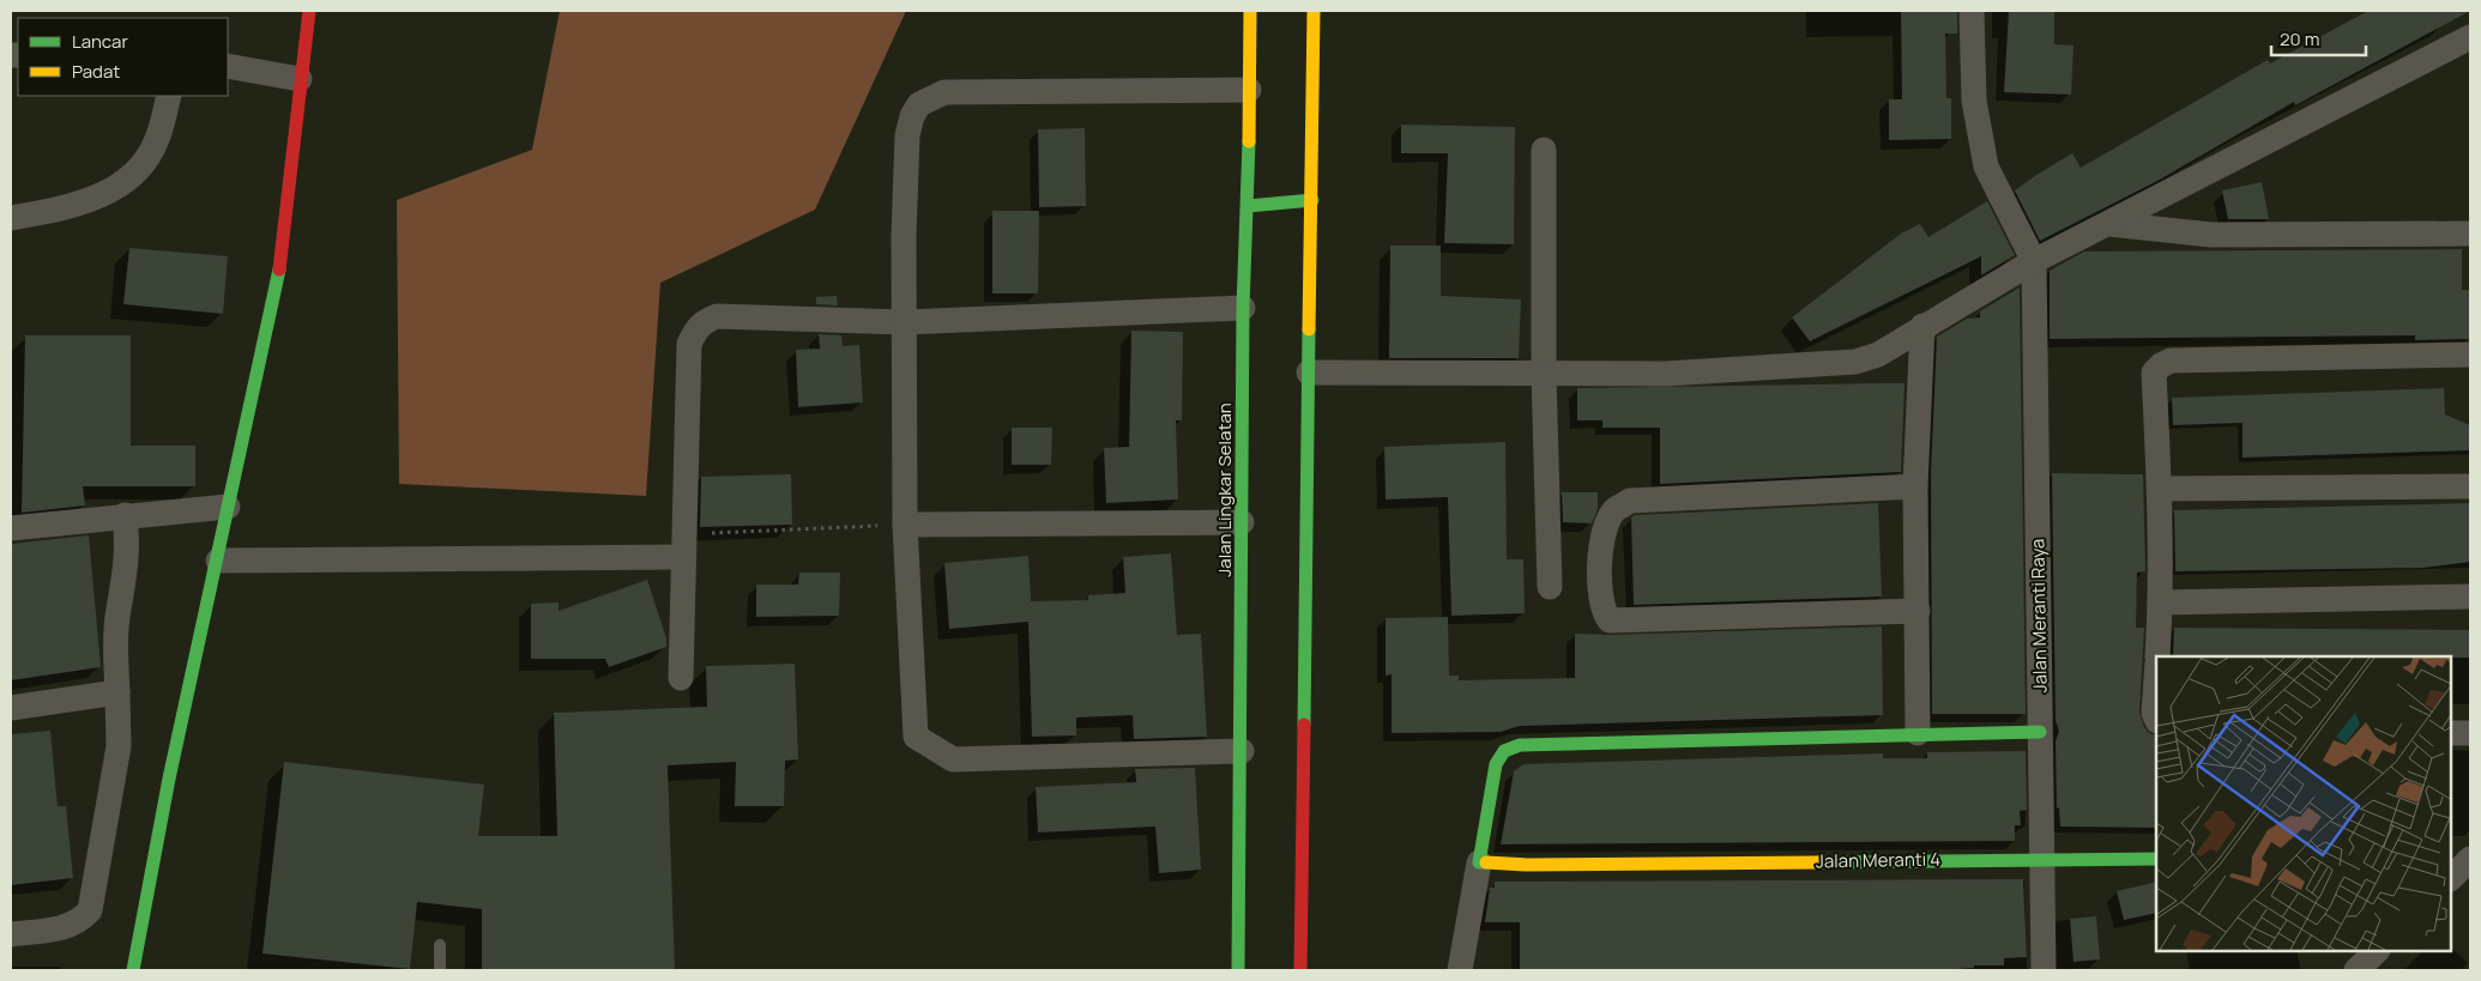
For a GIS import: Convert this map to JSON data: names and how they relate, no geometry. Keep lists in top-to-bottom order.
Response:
{
  "streets": {
    "main road": ["Jalan Lingkar Selatan", "Jalan Meranti 4"],
    "street": ["Jalan Meranti Raya"]
  },
  "crossings": [
    ["Jalan Meranti Raya", "Jalan Meranti 4"]
  ],
  "legend": ["Lancar", "Padat"],
  "scale_bar": "20 m"
}
